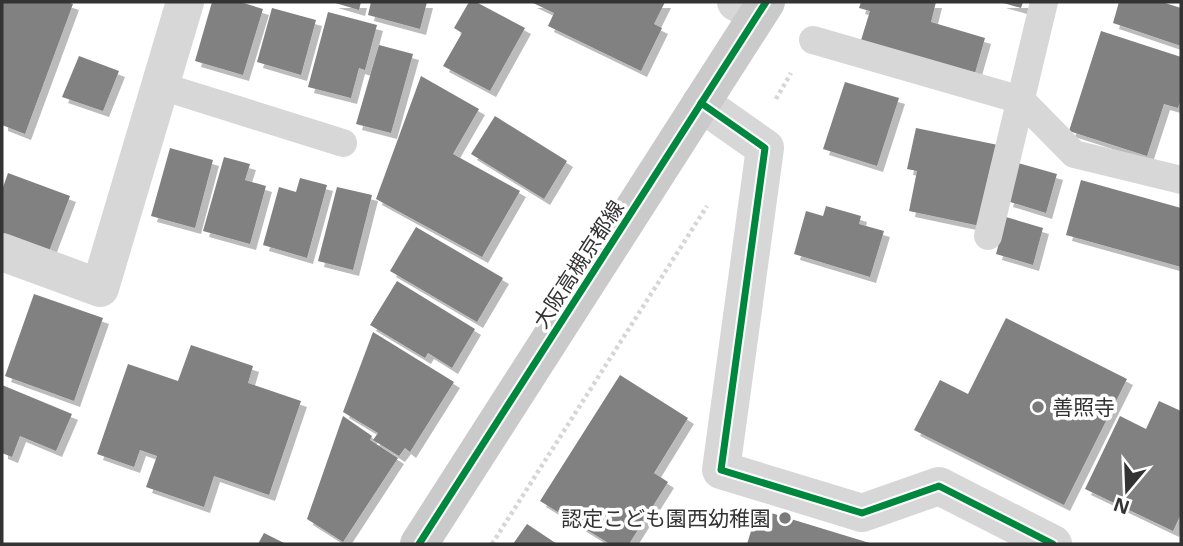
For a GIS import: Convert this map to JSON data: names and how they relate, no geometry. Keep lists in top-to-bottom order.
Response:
{
  "streets": {
    "main road": ["大阪高槻京都線"]
  },
  "places": ["善照寺", "認定こども園西幼稚園"],
  "north": "bottom"
}
